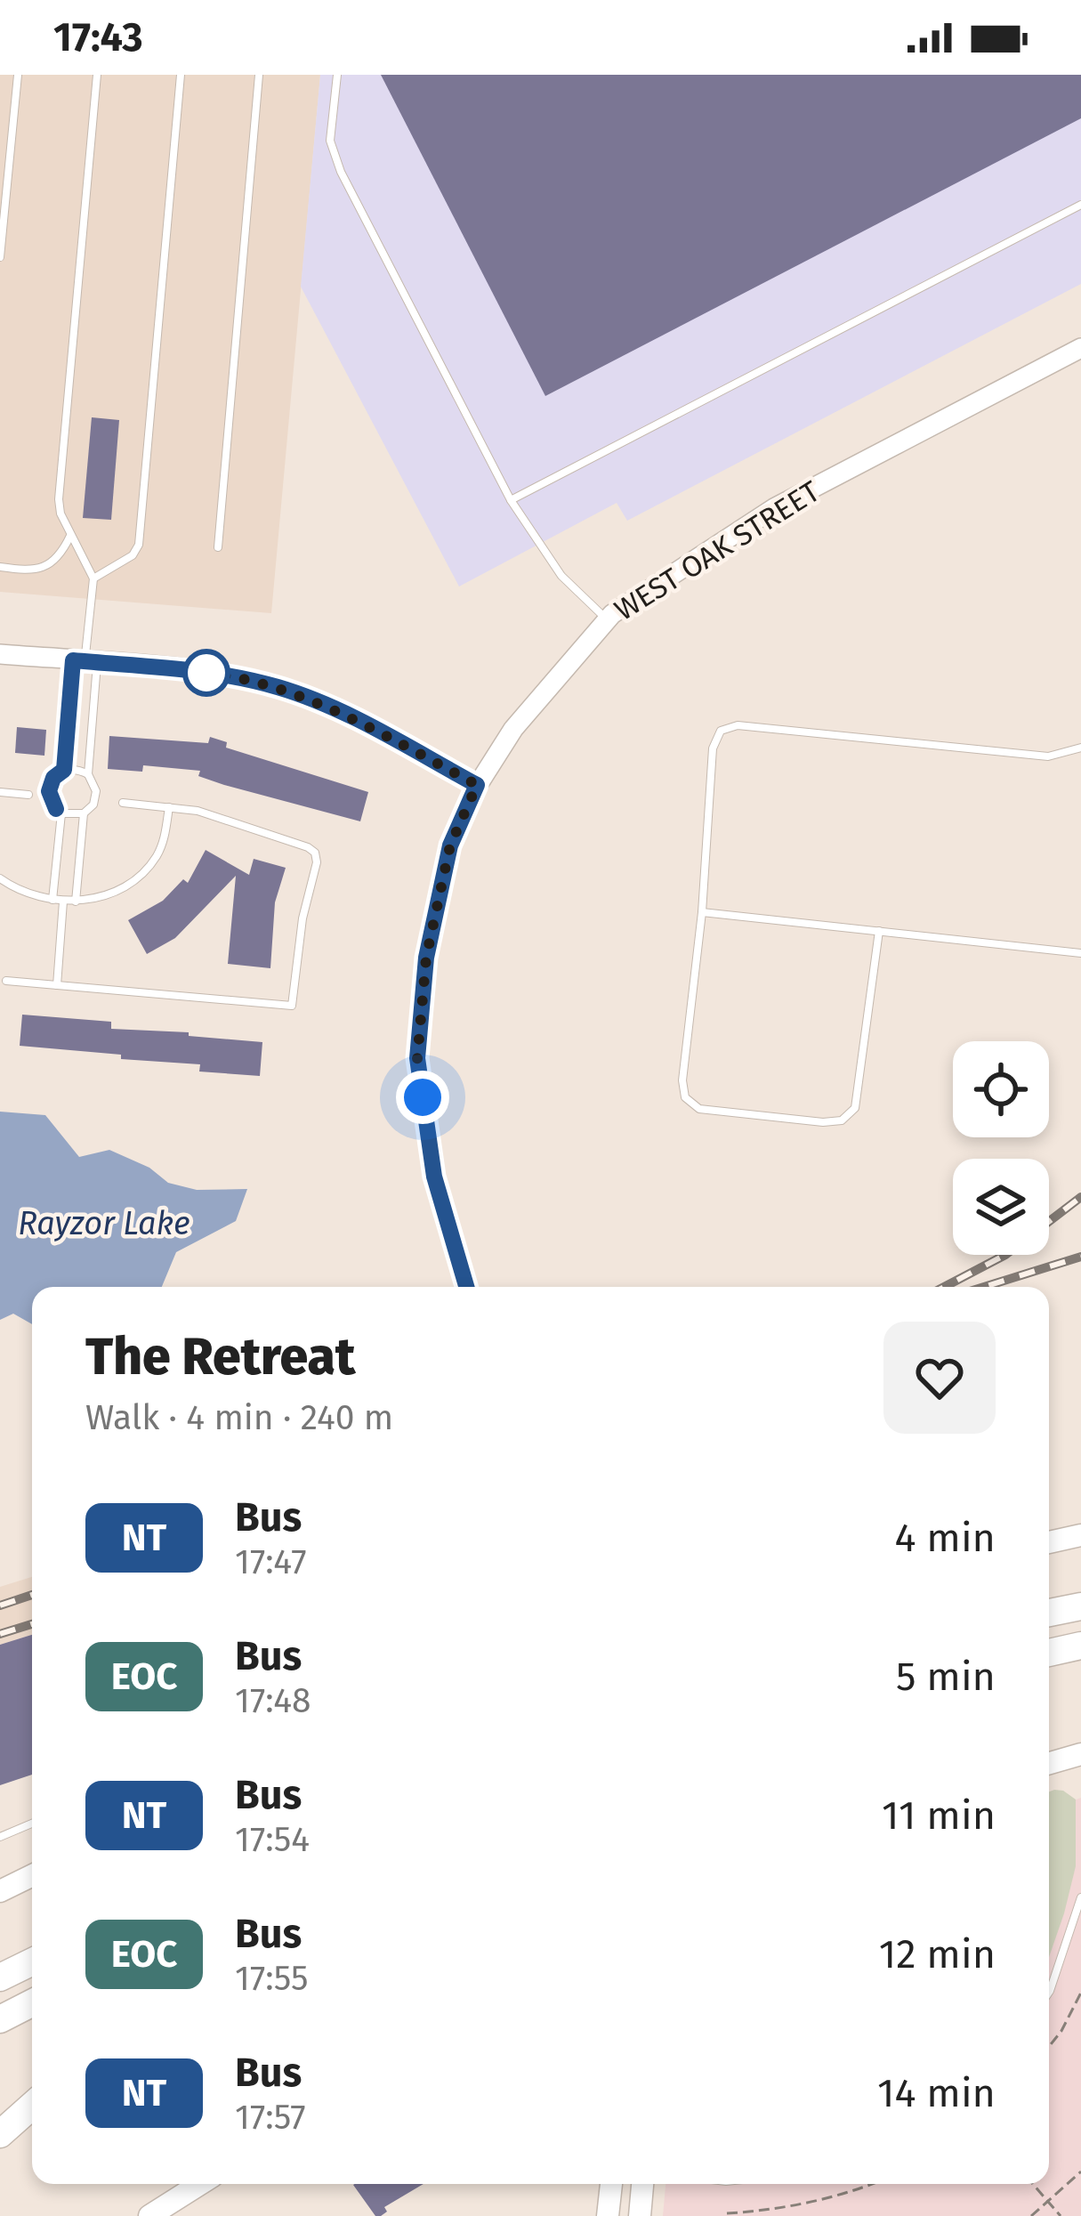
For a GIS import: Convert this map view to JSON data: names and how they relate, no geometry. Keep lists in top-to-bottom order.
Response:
{
  "streets": {
    "street": ["WEST OAK STREET"]
  },
  "water": ["Rayzor Lake"],
  "lines": ["bus line NT"],
  "page": {
    "status": "17:43",
    "heading": ["The Retreat", "Walk · 4 min · 240 m"],
    "list": [
      {
        "mark": "NT",
        "name": "Bus",
        "note": "17:47",
        "value": "4 min"
      },
      {
        "mark": "EOC",
        "name": "Bus",
        "note": "17:48",
        "value": "5 min"
      },
      {
        "mark": "NT",
        "name": "Bus",
        "note": "17:54",
        "value": "11 min"
      },
      {
        "mark": "EOC",
        "name": "Bus",
        "note": "17:55",
        "value": "12 min"
      },
      {
        "mark": "NT",
        "name": "Bus",
        "note": "17:57",
        "value": "14 min"
      }
    ]
  }
}
